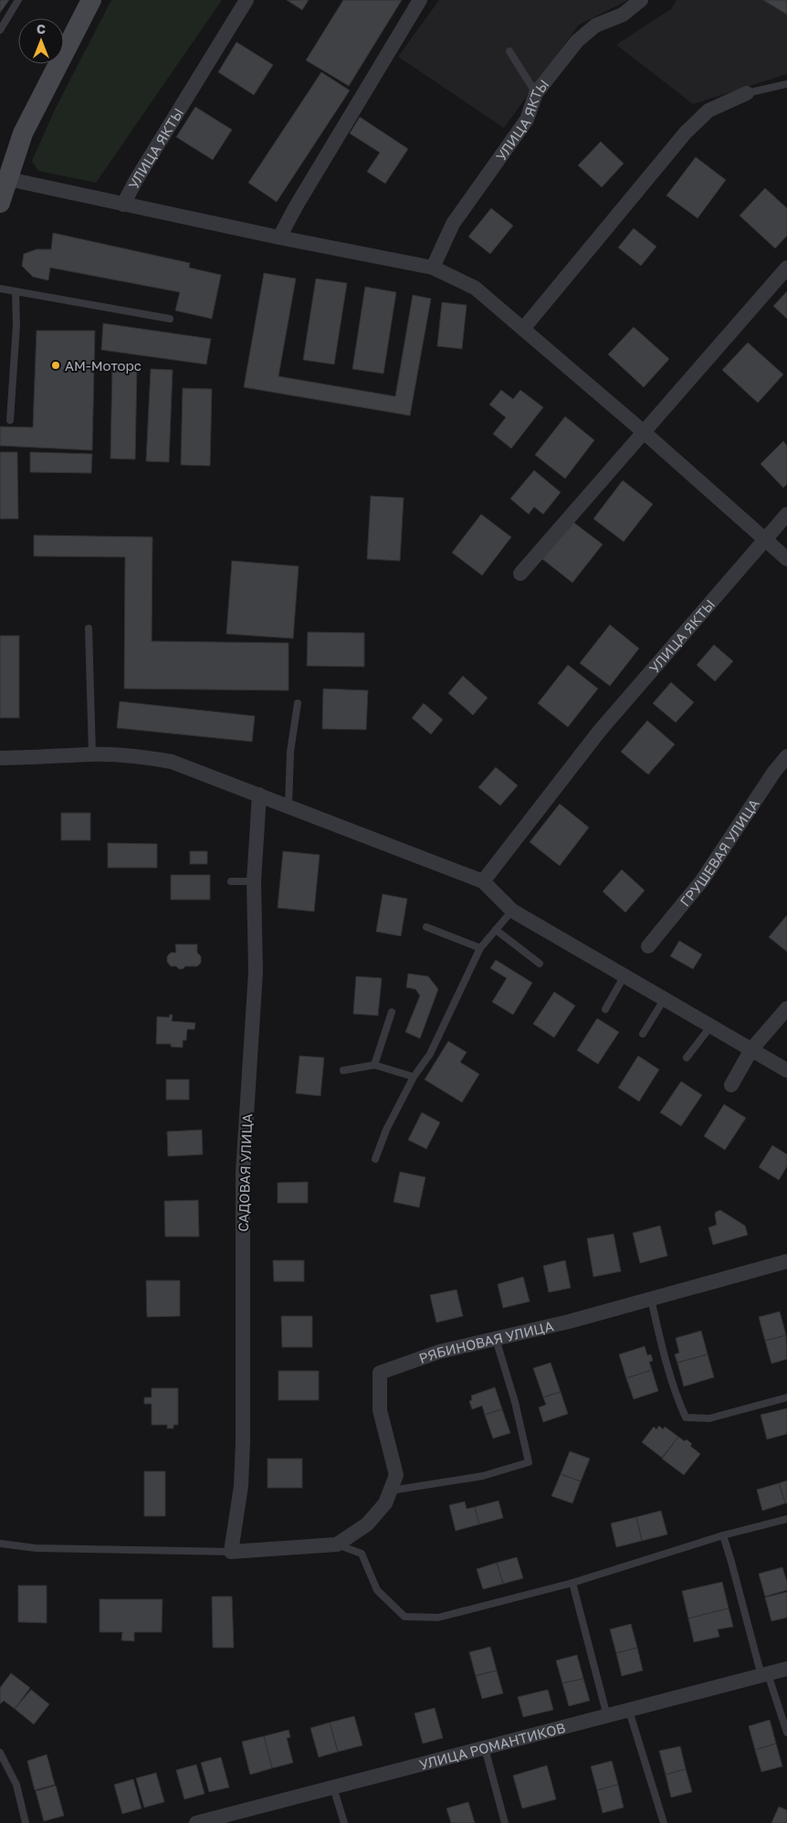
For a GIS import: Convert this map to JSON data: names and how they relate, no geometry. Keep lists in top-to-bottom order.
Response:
{
  "streets": {
    "street": [
      "УЛИЦА ЯКТЫ",
      "ГРУШЕВАЯ УЛИЦА",
      "САДОВАЯ УЛИЦА",
      "РЯБИНОВАЯ УЛИЦА",
      "УЛИЦА РОМАНТИКОВ"
    ]
  },
  "places": ["АМ-Моторс"],
  "north": "top"
}
